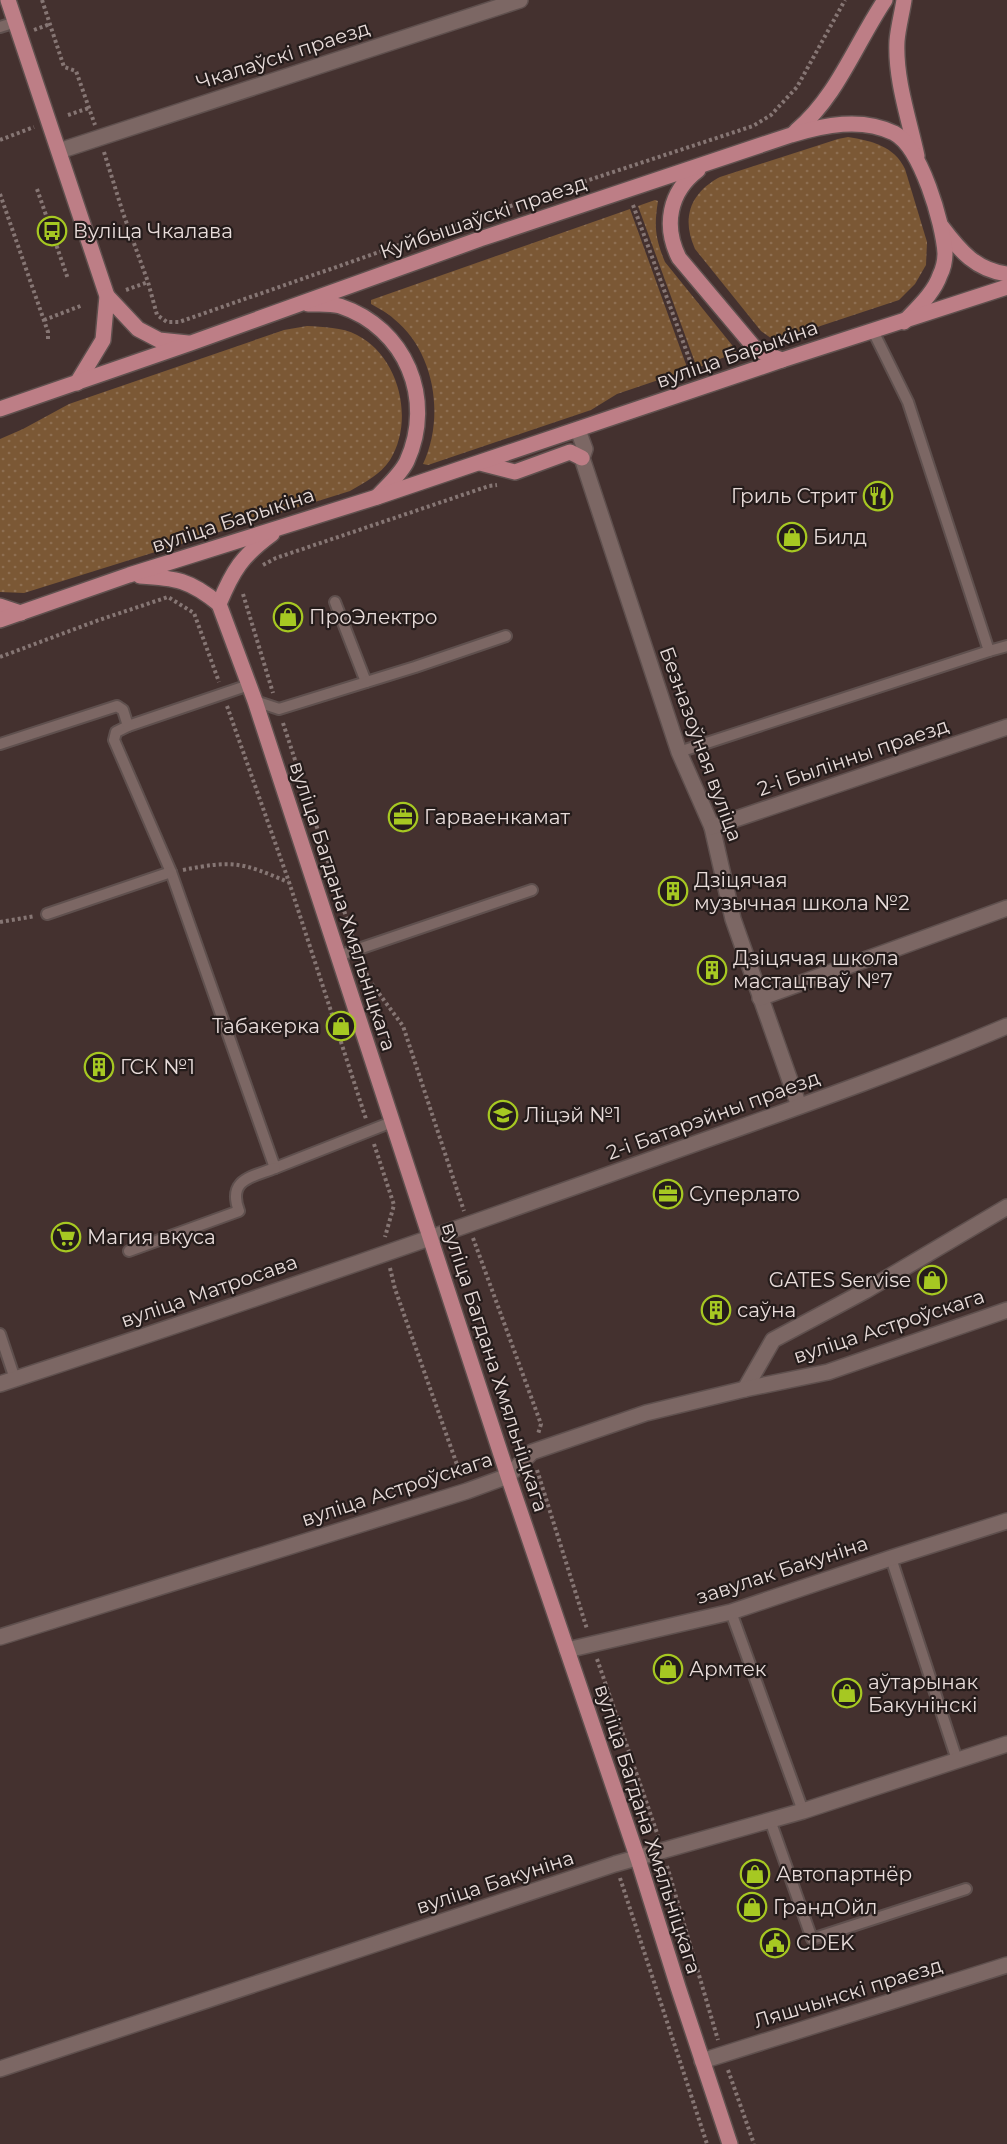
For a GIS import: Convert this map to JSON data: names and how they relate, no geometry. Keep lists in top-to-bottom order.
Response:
{
  "streets": {
    "main road": ["Куйбышаўскі праезд", "вуліца Барыкіна", "вуліца Багдана Хмяльніцкага"],
    "street": [
      "Чкалаўскі праезд",
      "Безназоўная вуліца",
      "2-і Былінны праезд",
      "2-і Батарэйны праезд",
      "вуліца Матросава",
      "вуліца Астроўскага",
      "завулак Бакуніна",
      "вуліца Бакуніна",
      "Ляшчынскі праезд"
    ]
  },
  "crossings": [
    ["вуліца Барыкіна", "Безназоўная вуліца"],
    ["Безназоўная вуліца", "2-і Былінны праезд"],
    ["Безназоўная вуліца", "2-і Батарэйны праезд"],
    ["вуліца Багдана Хмяльніцкага", "2-і Батарэйны праезд"],
    ["вуліца Багдана Хмяльніцкага", "вуліца Матросава"],
    ["вуліца Багдана Хмяльніцкага", "вуліца Астроўскага"],
    ["вуліца Багдана Хмяльніцкага", "завулак Бакуніна"],
    ["вуліца Багдана Хмяльніцкага", "вуліца Бакуніна"],
    ["вуліца Багдана Хмяльніцкага", "Ляшчынскі праезд"],
    ["2-і Батарэйны праезд", "вуліца Матросава"]
  ],
  "places": {
    "bus stop": ["Вуліца Чкалава"],
    "restaurant": ["Гриль Стрит"],
    "shop": [
      "Билд",
      "ПроЭлектро",
      "Табакерка",
      "GATES Servise",
      "Армтек",
      "аўтарынак Бакунінскі",
      "Автопартнёр",
      "ГрандОйл"
    ],
    "office": ["Гарваенкамат", "Суперлато"],
    "building": [
      "Дзіцячая музычная школа №2",
      "Дзіцячая школа мастацтваў №7",
      "ГСК №1",
      "саўна"
    ],
    "school or university": ["Ліцэй №1"],
    "supermarket": ["Магия вкуса"],
    "public building": ["CDEK"]
  }
}
